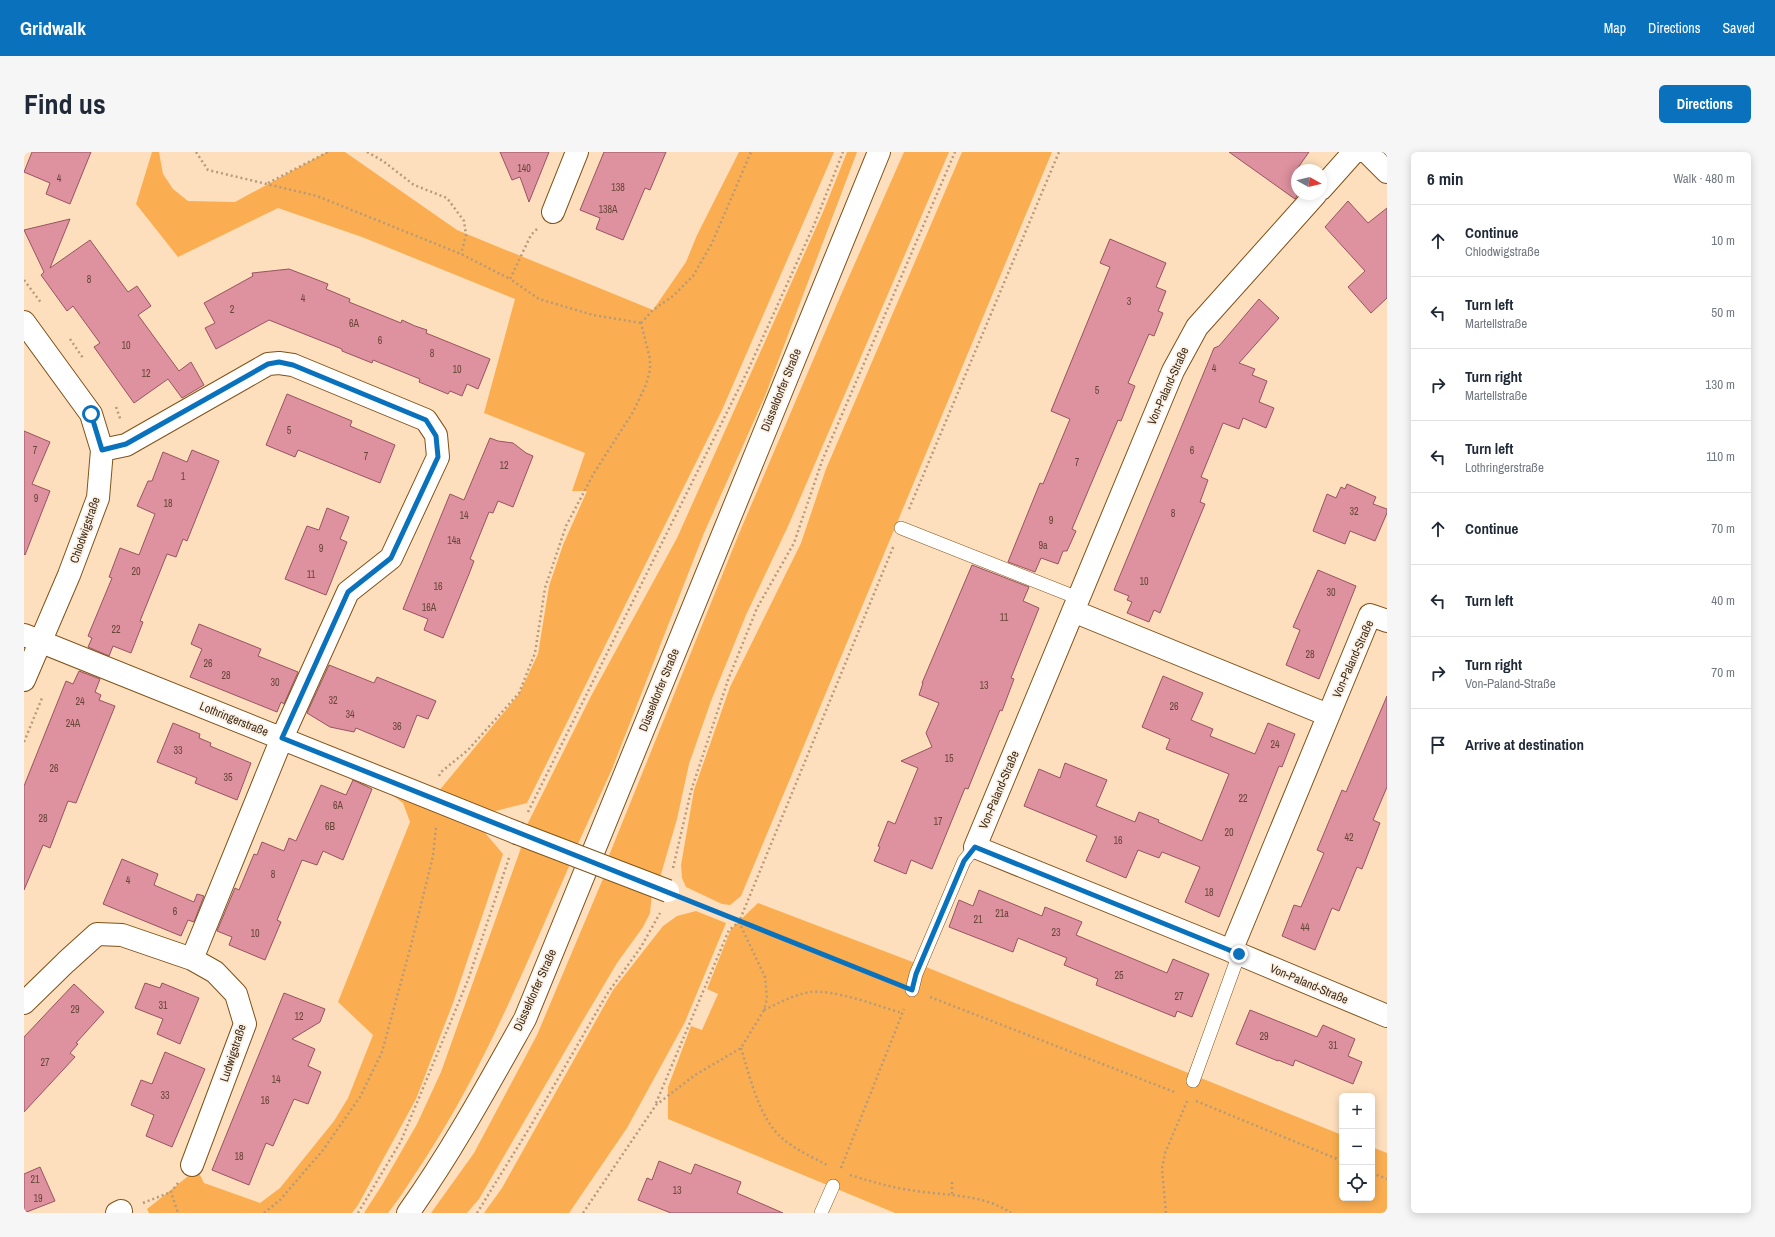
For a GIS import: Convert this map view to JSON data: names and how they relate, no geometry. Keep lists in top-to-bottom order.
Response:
{
  "streets": {
    "street": [
      "Von-Paland-Straße",
      "Düsseldorfer Straße",
      "Chlodwigstraße",
      "Lothringerstraße",
      "Ludwigstraße"
    ]
  },
  "crossings": [
    ["Chlodwigstraße", "Lothringerstraße"]
  ],
  "house_numbers": [
    "140",
    "4",
    "138",
    "138A",
    "8",
    "4",
    "3",
    "2",
    "6A",
    "6",
    "10",
    "8",
    "4",
    "10",
    "12",
    "5",
    "5",
    "7",
    "6",
    "7",
    "7",
    "12",
    "1",
    "9",
    "18",
    "32",
    "8",
    "14",
    "9",
    "14a",
    "9a",
    "9",
    "20",
    "11",
    "10",
    "16",
    "30",
    "16A",
    "11",
    "22",
    "28",
    "26",
    "28",
    "30",
    "13",
    "32",
    "24",
    "26",
    "34",
    "24A",
    "36",
    "24",
    "33",
    "15",
    "26",
    "35",
    "22",
    "6A",
    "28",
    "17",
    "6B",
    "20",
    "42",
    "16",
    "8",
    "4",
    "18",
    "6",
    "21a",
    "21",
    "44",
    "23",
    "10",
    "25",
    "27",
    "31",
    "29",
    "12",
    "29",
    "31",
    "27",
    "14",
    "33",
    "16",
    "18",
    "21",
    "13",
    "19"
  ],
  "north": "right",
  "page": {
    "header": "Gridwalk",
    "nav": ["Map", "Directions", "Saved"],
    "title": "Find us",
    "buttons": "Directions",
    "heading": ["6 min", "Walk · 480 m"],
    "list": [
      ["Continue", "Chlodwigstraße", "10 m"],
      ["Turn left", "Martellstraße", "50 m"],
      ["Turn right", "Martellstraße", "130 m"],
      ["Turn left", "Lothringerstraße", "110 m"],
      ["Continue", "70 m"],
      ["Turn left", "40 m"],
      ["Turn right", "Von-Paland-Straße", "70 m"],
      "Arrive at destination"
    ],
    "map_buttons": ["+", "−"]
  }
}
